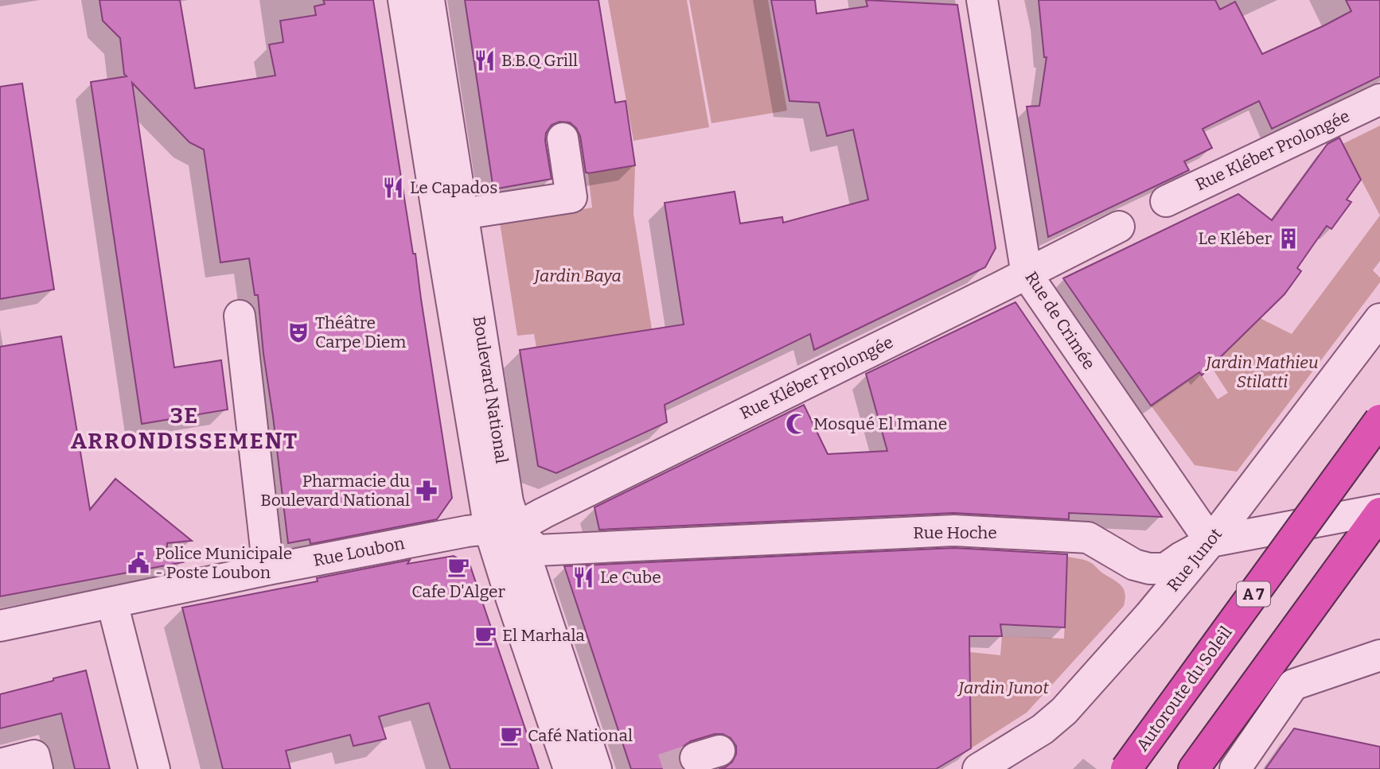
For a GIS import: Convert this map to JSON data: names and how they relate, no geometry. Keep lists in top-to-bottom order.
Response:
{
  "streets": {
    "highway": ["A 7", "Autoroute du Soleil"],
    "street": [
      "Rue Kléber Prolongée",
      "Rue de Crimée",
      "Boulevard National",
      "Rue Hoche",
      "Rue Loubon",
      "Rue Junot"
    ]
  },
  "crossings": [
    ["Rue Kléber Prolongée", "Rue de Crimée"],
    ["Rue Kléber Prolongée", "Boulevard National"],
    ["Rue Kléber Prolongée", "Rue Hoche"],
    ["Rue Kléber Prolongée", "Rue Loubon"],
    ["Rue de Crimée", "Rue Hoche"],
    ["Rue de Crimée", "Rue Junot"],
    ["Boulevard National", "Rue Hoche"],
    ["Boulevard National", "Rue Loubon"],
    ["Rue Hoche", "Rue Loubon"],
    ["Rue Hoche", "Rue Junot"]
  ],
  "districts": ["3E ARRONDISSEMENT"],
  "parks": ["Jardin Baya", "Jardin Mathieu Stilatti", "Jardin Junot"],
  "places": {
    "restaurant": ["B.B.Q Grill", "Le Capados", "Le Cube"],
    "building": ["Le Kléber"],
    "theatre": ["Théâtre Carpe Diem"],
    "mosque": ["Mosqué El Imane"],
    "pharmacy": ["Pharmacie du Boulevard National"],
    "public building": ["Police Municipale - Poste Loubon"],
    "cafe": ["Cafe D'Alger", "El Marhala", "Café National"]
  }
}
